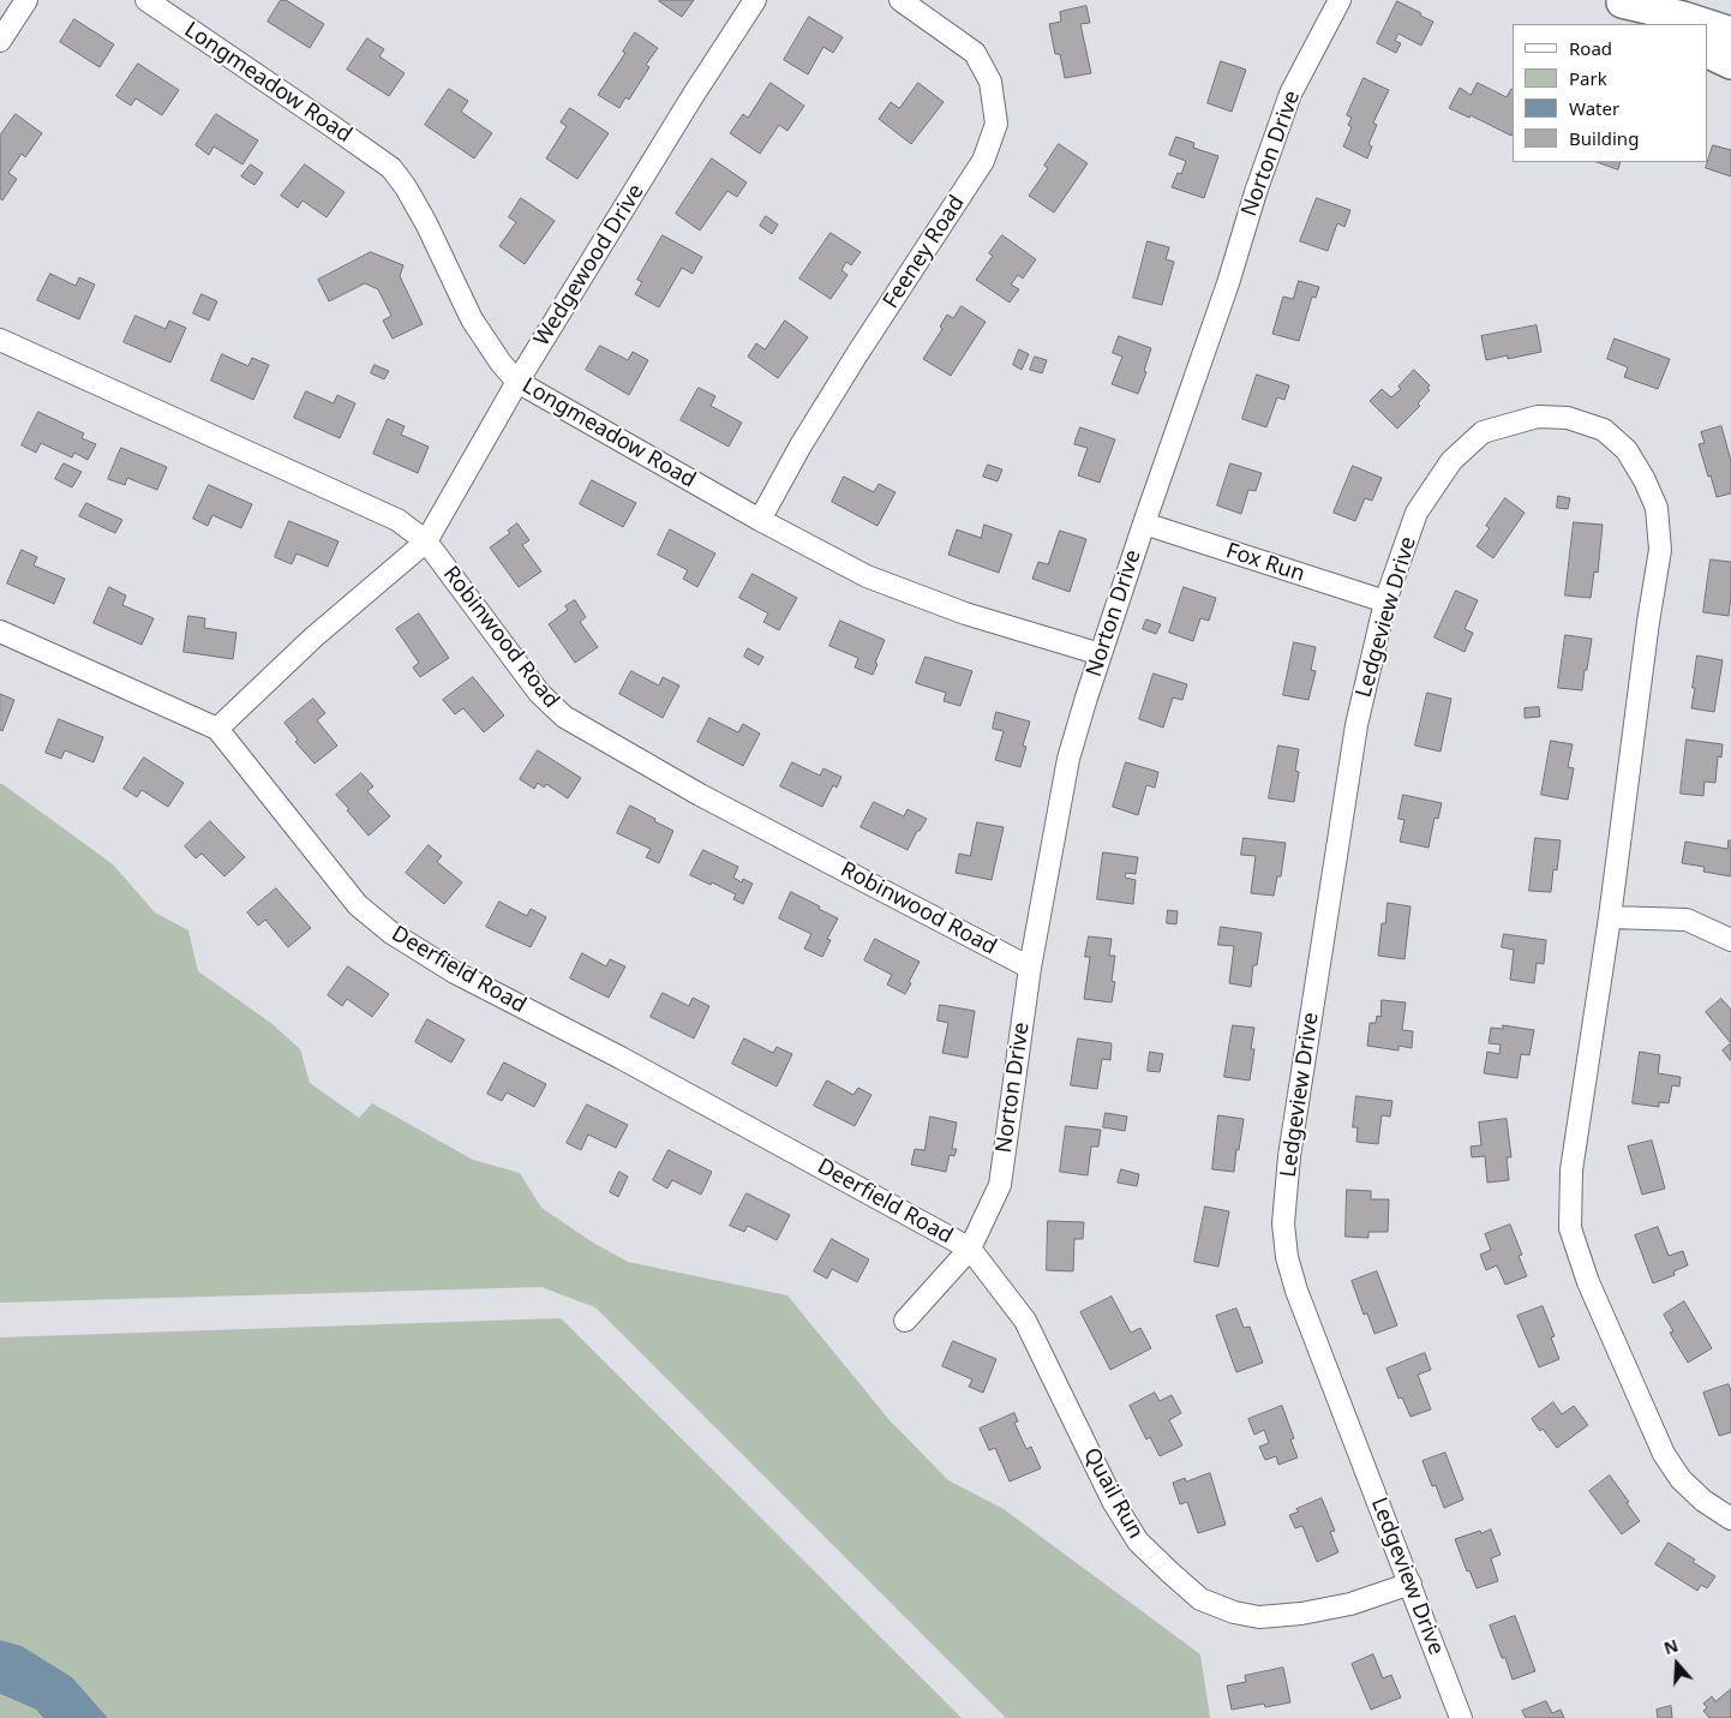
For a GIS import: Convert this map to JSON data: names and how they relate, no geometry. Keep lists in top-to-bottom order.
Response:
{
  "streets": {
    "street": [
      "Longmeadow Road",
      "Norton Drive",
      "Feeney Road",
      "Wedgewood Drive",
      "Fox Run",
      "Ledgeview Drive",
      "Robinwood Road",
      "Deerfield Road",
      "Quail Run"
    ]
  },
  "crossings": [
    ["Longmeadow Road", "Norton Drive"],
    ["Longmeadow Road", "Feeney Road"],
    ["Longmeadow Road", "Wedgewood Drive"],
    ["Norton Drive", "Fox Run"],
    ["Norton Drive", "Robinwood Road"],
    ["Norton Drive", "Deerfield Road"],
    ["Norton Drive", "Quail Run"],
    ["Wedgewood Drive", "Robinwood Road"],
    ["Wedgewood Drive", "Deerfield Road"],
    ["Fox Run", "Ledgeview Drive"],
    ["Ledgeview Drive", "Quail Run"],
    ["Deerfield Road", "Quail Run"]
  ],
  "legend": [
    "Road",
    "Park",
    "Water",
    "Building"
  ],
  "north": "top"
}
